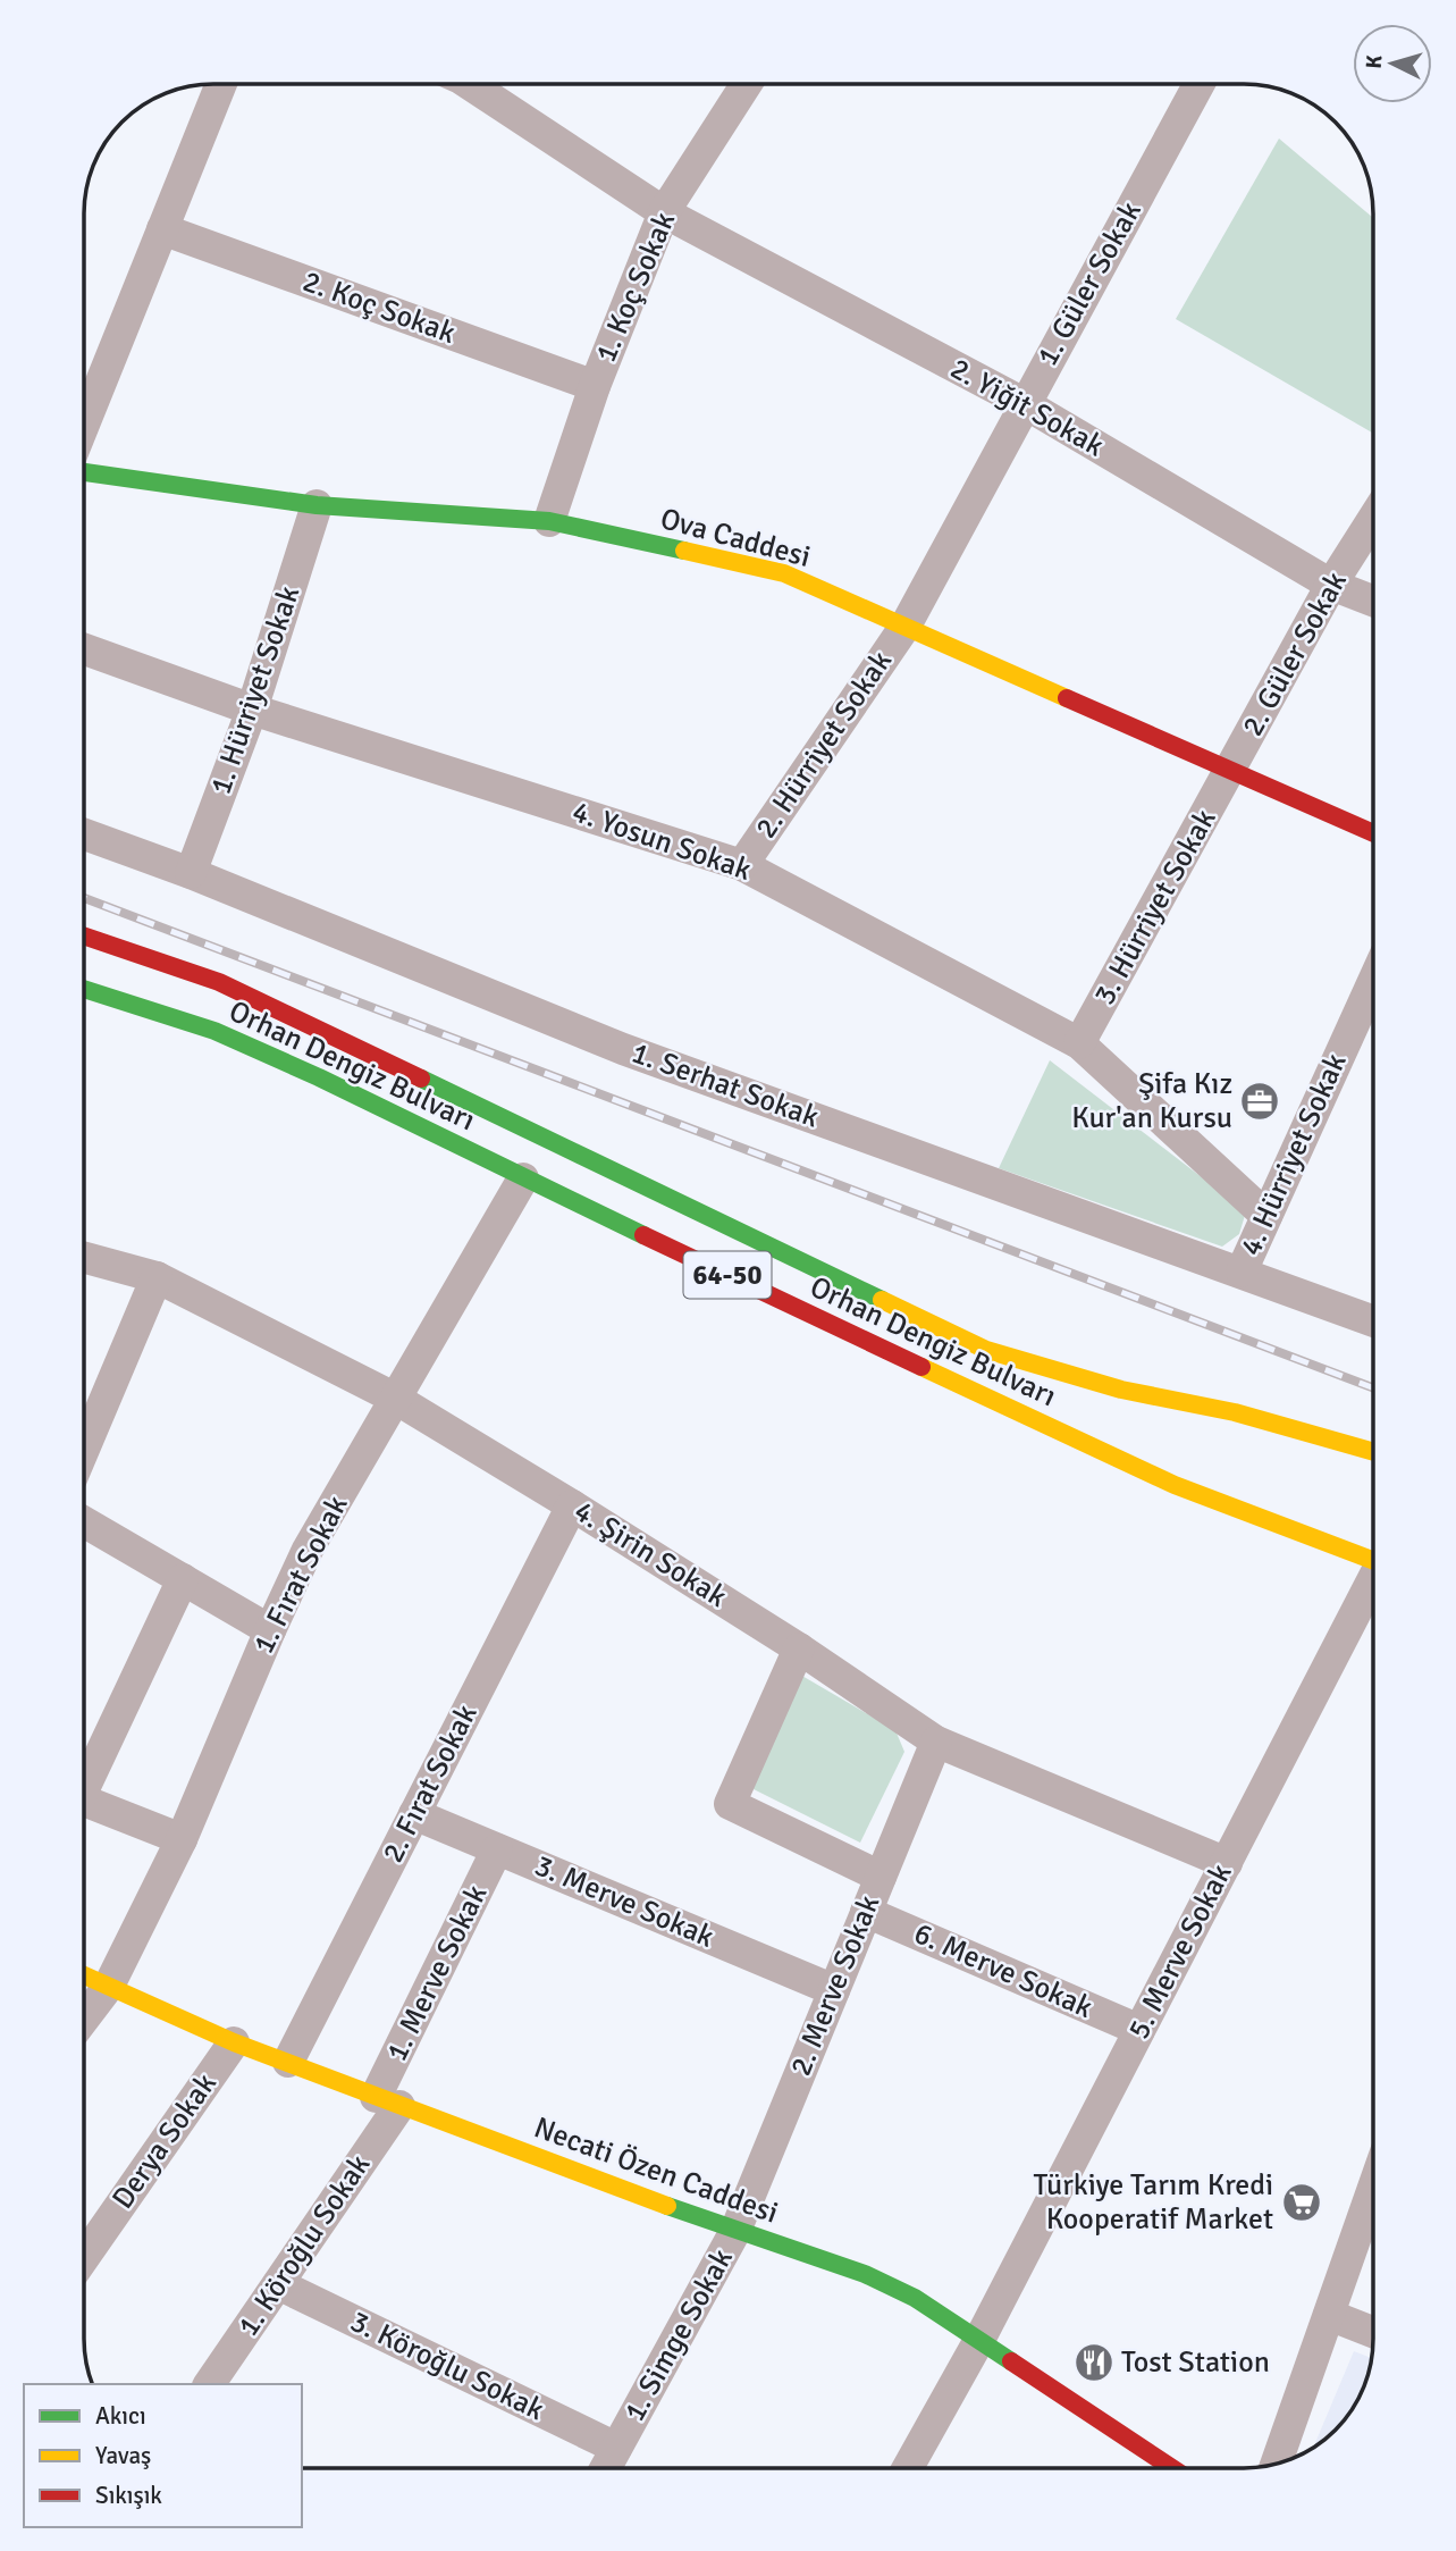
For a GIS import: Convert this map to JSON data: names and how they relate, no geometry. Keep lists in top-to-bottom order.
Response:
{
  "streets": {
    "main road": [
      "Ova Caddesi",
      "Orhan Dengiz Bulvarı",
      "64-50",
      "Necati Özen Caddesi"
    ],
    "street": [
      "1. Güler Sokak",
      "1. Koç Sokak",
      "2. Koç Sokak",
      "2. Yiğit Sokak",
      "2. Güler Sokak",
      "1. Hürriyet Sokak",
      "2. Hürriyet Sokak",
      "4. Yosun Sokak",
      "3. Hürriyet Sokak",
      "1. Serhat Sokak",
      "4. Hürriyet Sokak",
      "4. Şirin Sokak",
      "1. Fırat Sokak",
      "2. Fırat Sokak",
      "3. Merve Sokak",
      "5. Merve Sokak",
      "6. Merve Sokak",
      "1. Merve Sokak",
      "2. Merve Sokak",
      "Derya Sokak",
      "1. Köroğlu Sokak",
      "1. Simge Sokak",
      "3. Köroğlu Sokak"
    ]
  },
  "crossings": [
    ["1. Güler Sokak", "2. Yiğit Sokak"],
    ["1. Güler Sokak", "Ova Caddesi"],
    ["1. Güler Sokak", "2. Hürriyet Sokak"],
    ["1. Koç Sokak", "2. Koç Sokak"],
    ["1. Koç Sokak", "2. Yiğit Sokak"],
    ["1. Koç Sokak", "Ova Caddesi"],
    ["2. Yiğit Sokak", "2. Güler Sokak"],
    ["Ova Caddesi", "2. Güler Sokak"],
    ["Ova Caddesi", "1. Hürriyet Sokak"],
    ["Ova Caddesi", "2. Hürriyet Sokak"],
    ["Ova Caddesi", "3. Hürriyet Sokak"],
    ["2. Güler Sokak", "3. Hürriyet Sokak"],
    ["1. Hürriyet Sokak", "4. Yosun Sokak"],
    ["1. Hürriyet Sokak", "1. Serhat Sokak"],
    ["2. Hürriyet Sokak", "4. Yosun Sokak"],
    ["4. Yosun Sokak", "3. Hürriyet Sokak"],
    ["4. Yosun Sokak", "4. Hürriyet Sokak"],
    ["Orhan Dengiz Bulvarı", "1. Fırat Sokak"],
    ["1. Serhat Sokak", "4. Hürriyet Sokak"],
    ["4. Şirin Sokak", "1. Fırat Sokak"],
    ["4. Şirin Sokak", "2. Fırat Sokak"],
    ["4. Şirin Sokak", "5. Merve Sokak"],
    ["4. Şirin Sokak", "2. Merve Sokak"],
    ["1. Fırat Sokak", "Necati Özen Caddesi"],
    ["2. Fırat Sokak", "3. Merve Sokak"],
    ["2. Fırat Sokak", "Necati Özen Caddesi"],
    ["3. Merve Sokak", "1. Merve Sokak"],
    ["3. Merve Sokak", "2. Merve Sokak"],
    ["5. Merve Sokak", "6. Merve Sokak"],
    ["5. Merve Sokak", "Necati Özen Caddesi"],
    ["6. Merve Sokak", "2. Merve Sokak"],
    ["1. Merve Sokak", "Necati Özen Caddesi"],
    ["1. Merve Sokak", "1. Köroğlu Sokak"],
    ["2. Merve Sokak", "Necati Özen Caddesi"],
    ["2. Merve Sokak", "1. Simge Sokak"],
    ["Derya Sokak", "Necati Özen Caddesi"],
    ["Necati Özen Caddesi", "1. Köroğlu Sokak"],
    ["Necati Özen Caddesi", "1. Simge Sokak"],
    ["1. Köroğlu Sokak", "3. Köroğlu Sokak"],
    ["1. Simge Sokak", "3. Köroğlu Sokak"]
  ],
  "places": {
    "office": ["Şifa Kız Kur'an Kursu"],
    "supermarket": ["Türkiye Tarım Kredi Kooperatif Market"],
    "restaurant": ["Tost Station"]
  },
  "legend": ["Akıcı", "Yavaş", "Sıkışık"],
  "north": "left"
}
